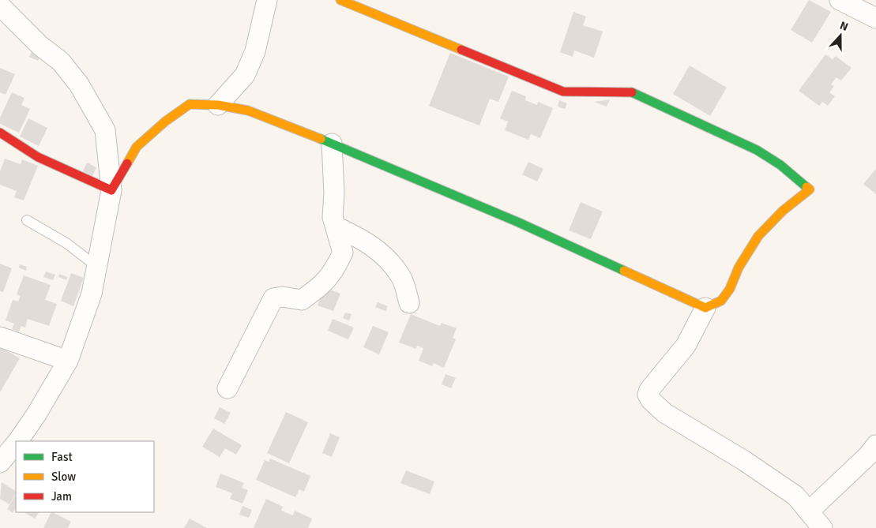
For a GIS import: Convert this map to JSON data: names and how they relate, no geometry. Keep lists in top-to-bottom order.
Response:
{
  "legend": ["Fast", "Slow", "Jam"],
  "north": "top"
}
